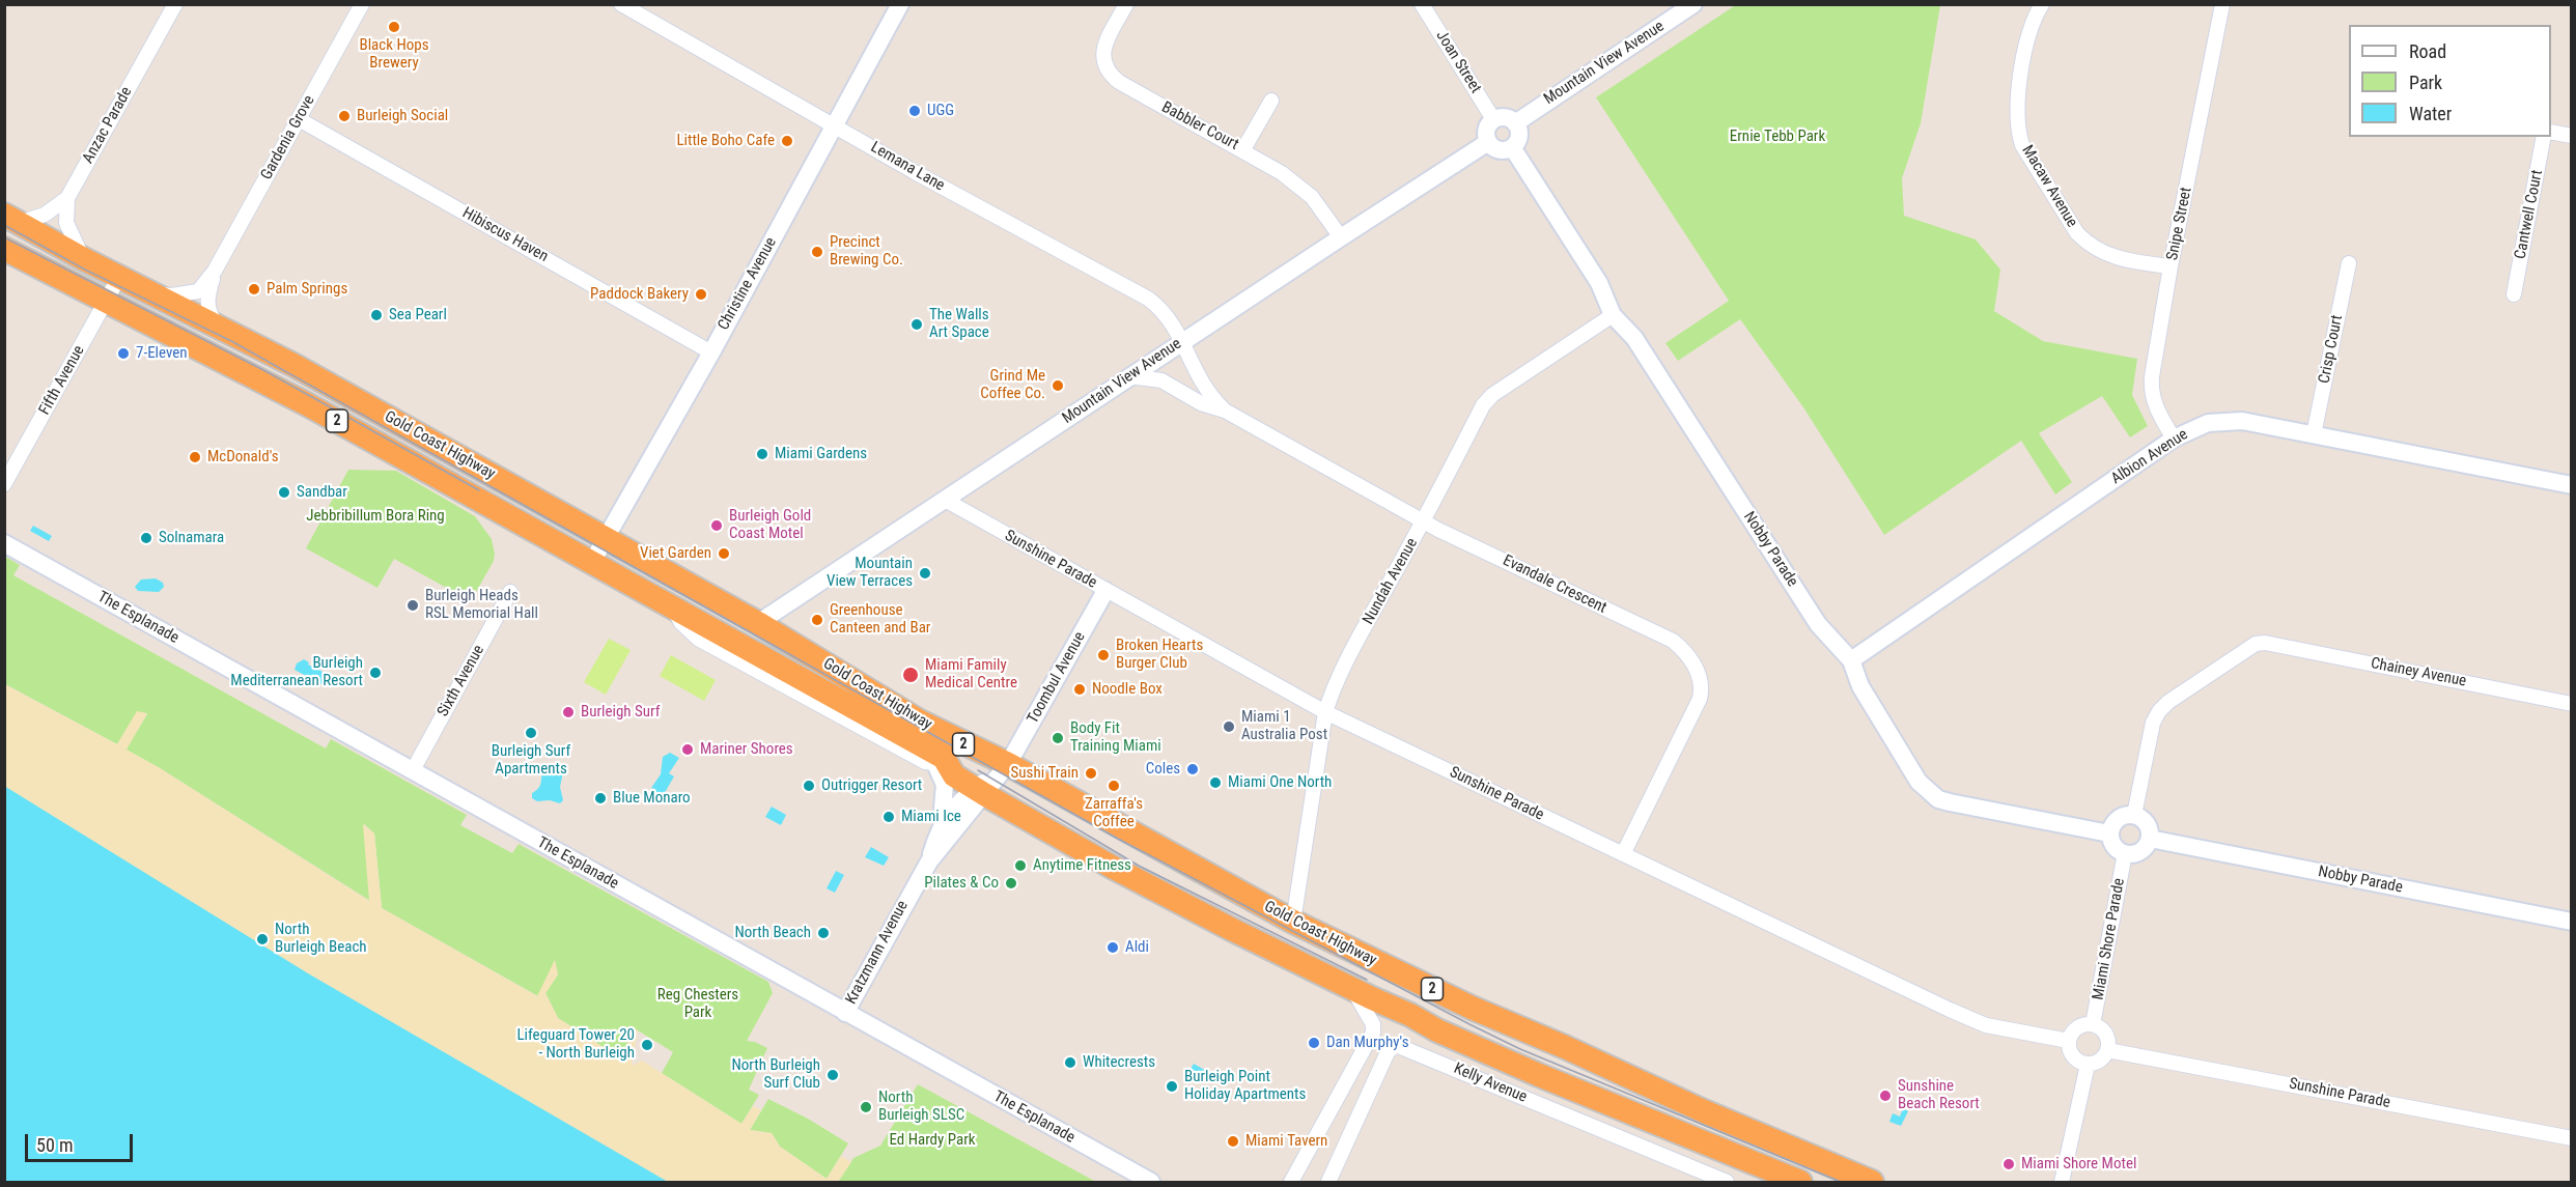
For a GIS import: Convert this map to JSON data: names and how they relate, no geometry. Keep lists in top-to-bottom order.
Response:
{
  "streets": {
    "highway": ["2", "Gold Coast Highway"],
    "street": [
      "Joan Street",
      "Mountain View Avenue",
      "Anzac Parade",
      "Babbler Court",
      "Gardenia Grove",
      "Lemana Lane",
      "Macaw Avenue",
      "Cantwell Court",
      "Snipe Street",
      "Hibiscus Haven",
      "Christine Avenue",
      "Crisp Court",
      "Fifth Avenue",
      "Albion Avenue",
      "Nobby Parade",
      "Sunshine Parade",
      "Nundah Avenue",
      "Evandale Crescent",
      "The Esplanade",
      "Chainey Avenue",
      "Toombul Avenue",
      "Sixth Avenue",
      "Miami Shore Parade",
      "Kratzmann Avenue",
      "Kelly Avenue"
    ]
  },
  "crossings": [
    ["Joan Street", "Mountain View Avenue"],
    ["Joan Street", "Nobby Parade"],
    ["Mountain View Avenue", "Babbler Court"],
    ["Mountain View Avenue", "Lemana Lane"],
    ["Mountain View Avenue", "Gold Coast Highway"],
    ["Mountain View Avenue", "Nobby Parade"],
    ["Mountain View Avenue", "Sunshine Parade"],
    ["Mountain View Avenue", "Evandale Crescent"],
    ["Anzac Parade", "Gold Coast Highway"],
    ["Gardenia Grove", "Hibiscus Haven"],
    ["Gardenia Grove", "Gold Coast Highway"],
    ["Lemana Lane", "Christine Avenue"],
    ["Lemana Lane", "Evandale Crescent"],
    ["Macaw Avenue", "Snipe Street"],
    ["Snipe Street", "Albion Avenue"],
    ["Hibiscus Haven", "Christine Avenue"],
    ["Christine Avenue", "Gold Coast Highway"],
    ["Crisp Court", "Albion Avenue"],
    ["Fifth Avenue", "Gold Coast Highway"],
    ["Gold Coast Highway", "Nundah Avenue"],
    ["Gold Coast Highway", "Toombul Avenue"],
    ["Gold Coast Highway", "Kratzmann Avenue"],
    ["Albion Avenue", "Nobby Parade"],
    ["Nobby Parade", "Nundah Avenue"],
    ["Nobby Parade", "Chainey Avenue"],
    ["Nobby Parade", "Miami Shore Parade"],
    ["Sunshine Parade", "Nundah Avenue"],
    ["Sunshine Parade", "Evandale Crescent"],
    ["Sunshine Parade", "Toombul Avenue"],
    ["Sunshine Parade", "Miami Shore Parade"],
    ["Nundah Avenue", "Evandale Crescent"],
    ["The Esplanade", "Sixth Avenue"],
    ["The Esplanade", "Kratzmann Avenue"],
    ["Chainey Avenue", "Miami Shore Parade"],
    ["Toombul Avenue", "Kratzmann Avenue"]
  ],
  "parks": [
    "Ernie Tebb Park",
    "Jebbribillum Bora Ring",
    "Reg Chesters Park",
    "Ed Hardy Park"
  ],
  "places": [
    "Black Hops Brewery",
    "UGG",
    "Burleigh Social",
    "Little Boho Cafe",
    "Precinct Brewing Co.",
    "Palm Springs",
    "Paddock Bakery",
    "Sea Pearl",
    "The Walls Art Space",
    "7-Eleven",
    "Grind Me Coffee Co.",
    "Miami Gardens",
    "McDonald's",
    "Sandbar",
    "Burleigh Gold Coast Motel",
    "Solnamara",
    "Viet Garden",
    "Mountain View Terraces",
    "Burleigh Heads RSL Memorial Hall",
    "Greenhouse Canteen and Bar",
    "Broken Hearts Burger Club",
    "Burleigh Mediterranean Resort",
    "Miami Family Medical Centre",
    "Noodle Box",
    "Burleigh Surf",
    "Miami 1 Australia Post",
    "Burleigh Surf Apartments",
    "Body Fit Training Miami",
    "Mariner Shores",
    "Coles",
    "Sushi Train",
    "Miami One North",
    "Outrigger Resort",
    "Zarraffa's Coffee",
    "Blue Monaro",
    "Miami Ice",
    "Anytime Fitness",
    "Pilates & Co",
    "North Beach",
    "North Burleigh Beach",
    "Aldi",
    "Dan Murphy's",
    "Lifeguard Tower 20 - North Burleigh",
    "Whitecrests",
    "North Burleigh Surf Club",
    "Burleigh Point Holiday Apartments",
    "Sunshine Beach Resort",
    "North Burleigh SLSC",
    "Miami Tavern",
    "Miami Shore Motel"
  ],
  "legend": ["Road", "Park", "Water"],
  "scale_bar": "50 m"
}
